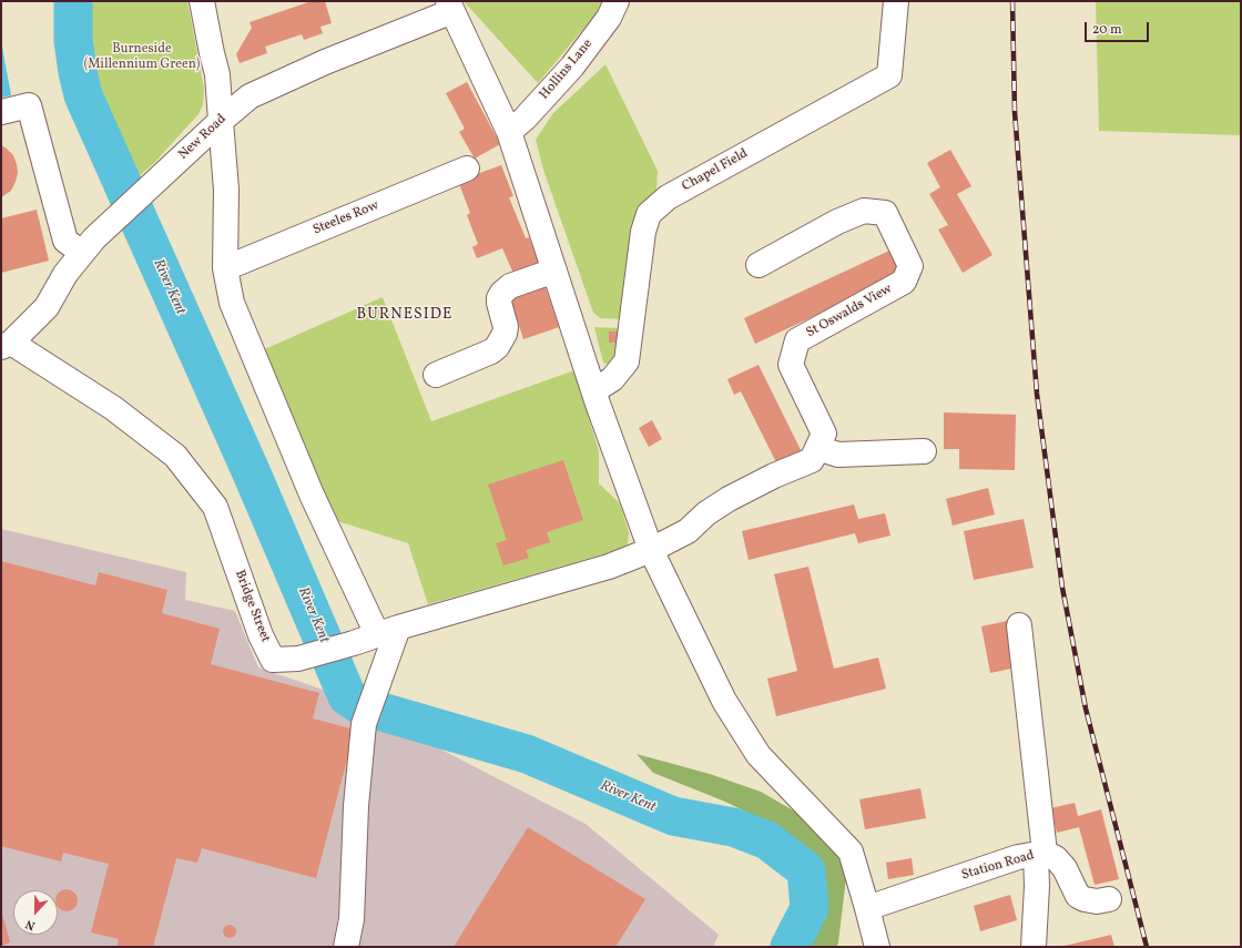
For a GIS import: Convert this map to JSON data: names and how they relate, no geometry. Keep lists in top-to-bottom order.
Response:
{
  "streets": {
    "street": [
      "Hollins Lane",
      "New Road",
      "Chapel Field",
      "Steeles Row",
      "St Oswalds View",
      "Bridge Street",
      "Station Road"
    ]
  },
  "crossings": [
    ["New Road", "Bridge Street"]
  ],
  "districts": ["BURNESIDE"],
  "water": ["River Kent"],
  "parks": ["Burneside (Millennium Green)"],
  "scale_bar": "20 m",
  "north": "bottom"
}
